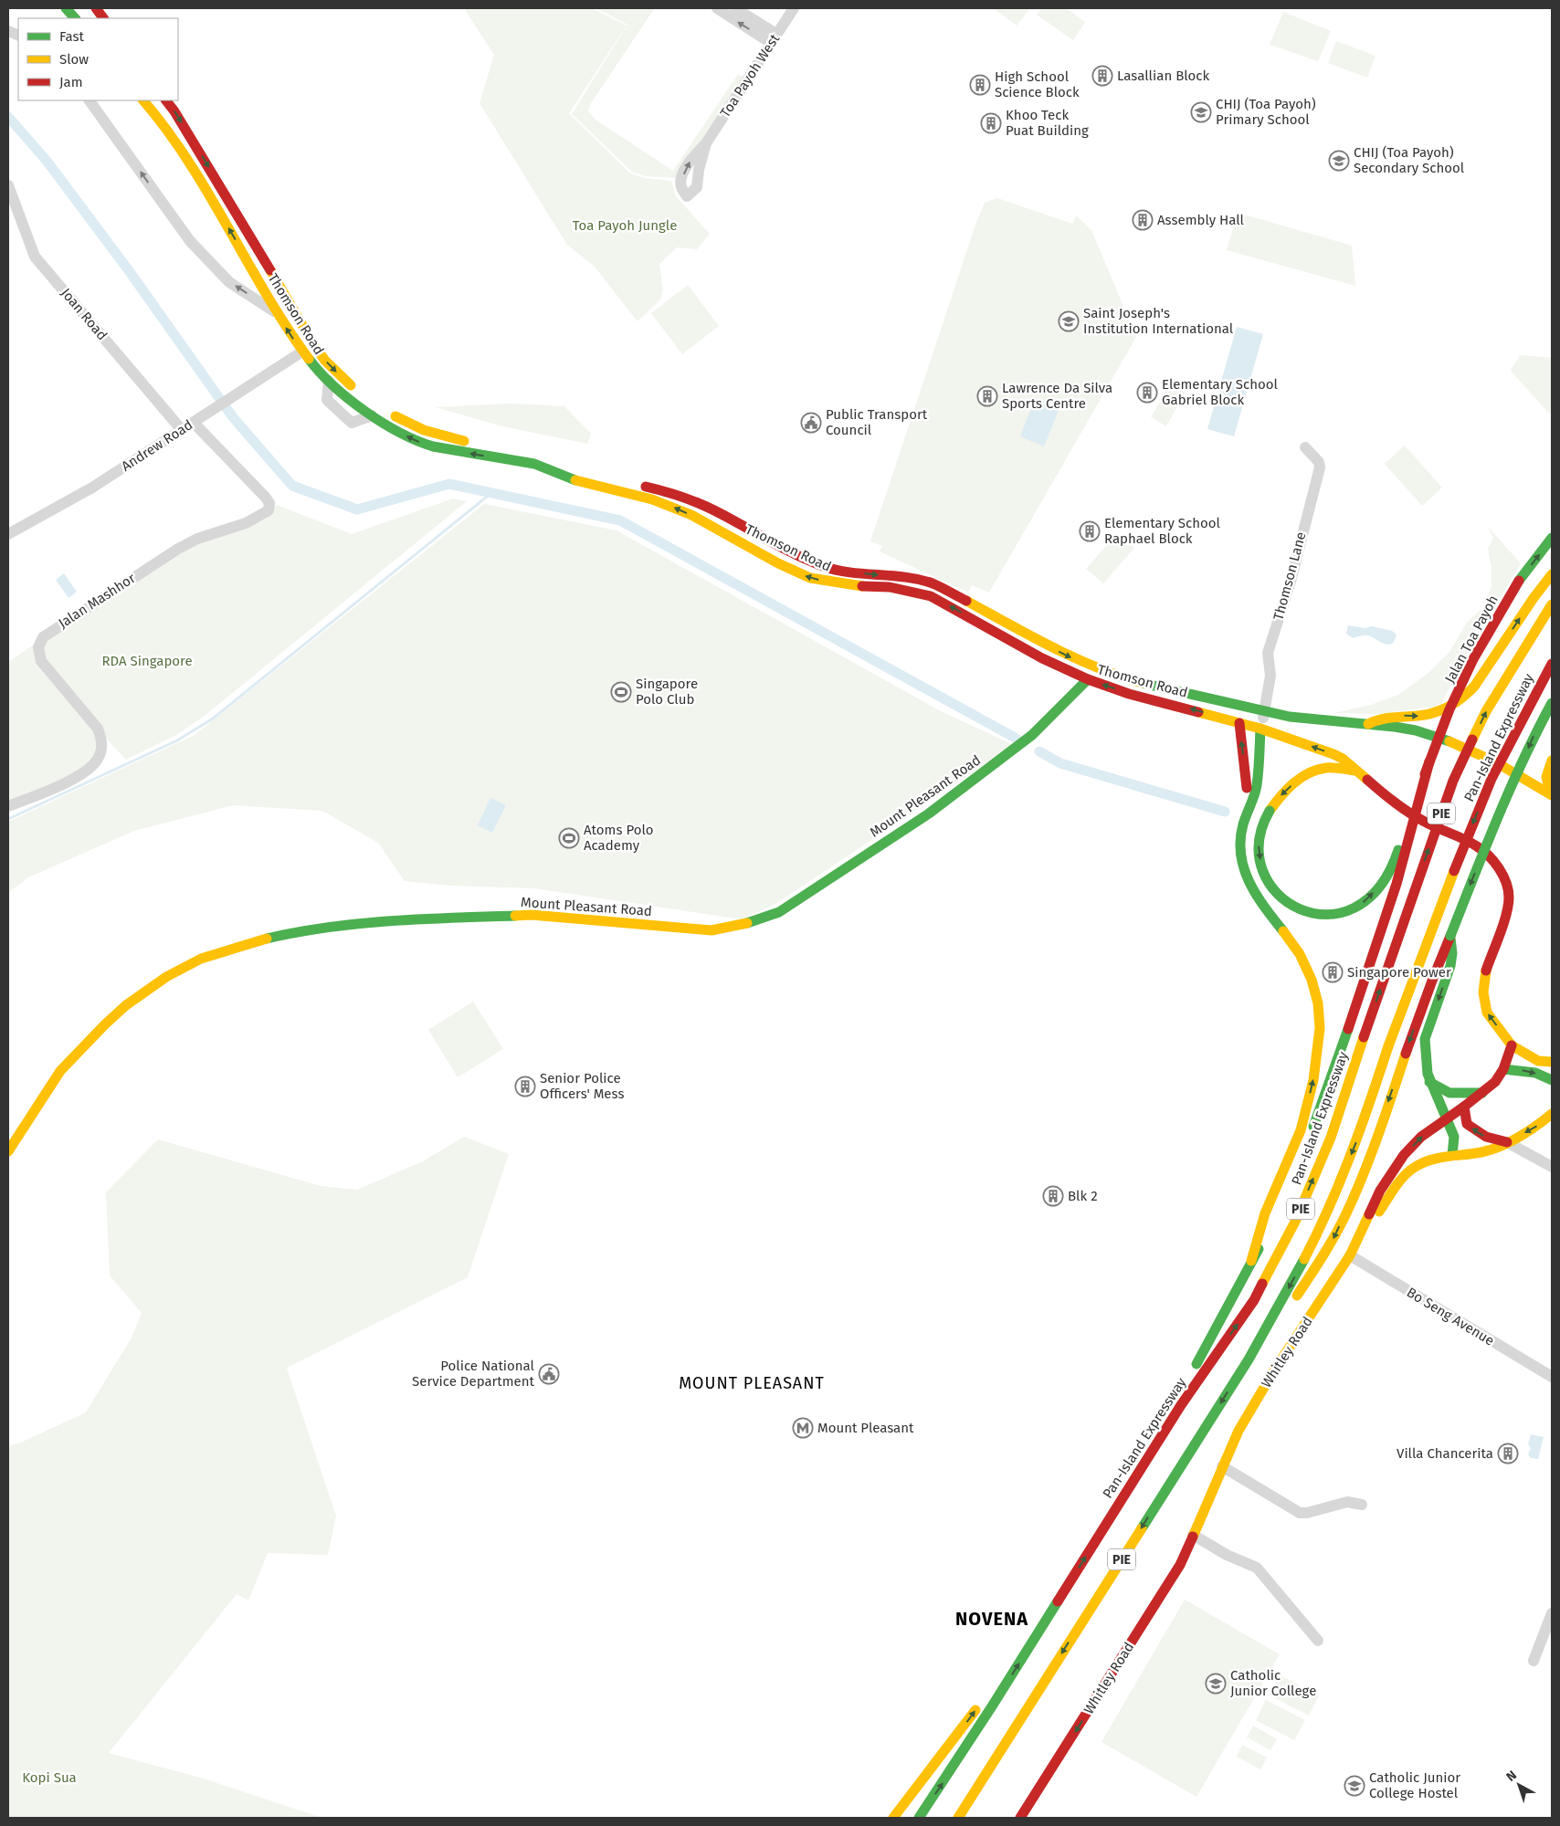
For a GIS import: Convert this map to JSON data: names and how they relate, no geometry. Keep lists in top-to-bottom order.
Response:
{
  "streets": {
    "main road": [
      "Thomson Road",
      "Jalan Toa Payoh",
      "Pan-Island Expressway",
      "Mount Pleasant Road",
      "PIE",
      "Whitley Road"
    ],
    "street": [
      "Toa Payoh West",
      "Joan Road",
      "Andrew Road",
      "Thomson Lane",
      "Jalan Mashhor",
      "Bo Seng Avenue"
    ]
  },
  "crossings": [
    ["Joan Road", "Andrew Road"],
    ["Thomson Road", "Andrew Road"],
    ["Thomson Road", "Thomson Lane"],
    ["Thomson Road", "Mount Pleasant Road"],
    ["Andrew Road", "Jalan Mashhor"],
    ["Bo Seng Avenue", "Whitley Road"]
  ],
  "districts": ["MOUNT PLEASANT", "NOVENA"],
  "parks": ["Toa Payoh Jungle", "RDA Singapore", "Kopi Sua"],
  "places": {
    "building": [
      "Lasallian Block",
      "High School Science Block",
      "Khoo Teck Puat Building",
      "Assembly Hall",
      "Elementary School Gabriel Block",
      "Lawrence Da Silva Sports Centre",
      "Elementary School Raphael Block",
      "Singapore Power",
      "Senior Police Officers' Mess",
      "Blk 2",
      "Villa Chancerita"
    ],
    "school or university": [
      "CHIJ (Toa Payoh) Primary School",
      "CHIJ (Toa Payoh) Secondary School",
      "Saint Joseph's Institution International",
      "Catholic Junior College",
      "Catholic Junior College Hostel"
    ],
    "public building": ["Public Transport Council", "Police National Service Department"],
    "sports": ["Singapore Polo Club", "Atoms Polo Academy"],
    "metro station": ["Mount Pleasant"]
  },
  "legend": ["Fast", "Slow", "Jam"],
  "north": "top left"
}
